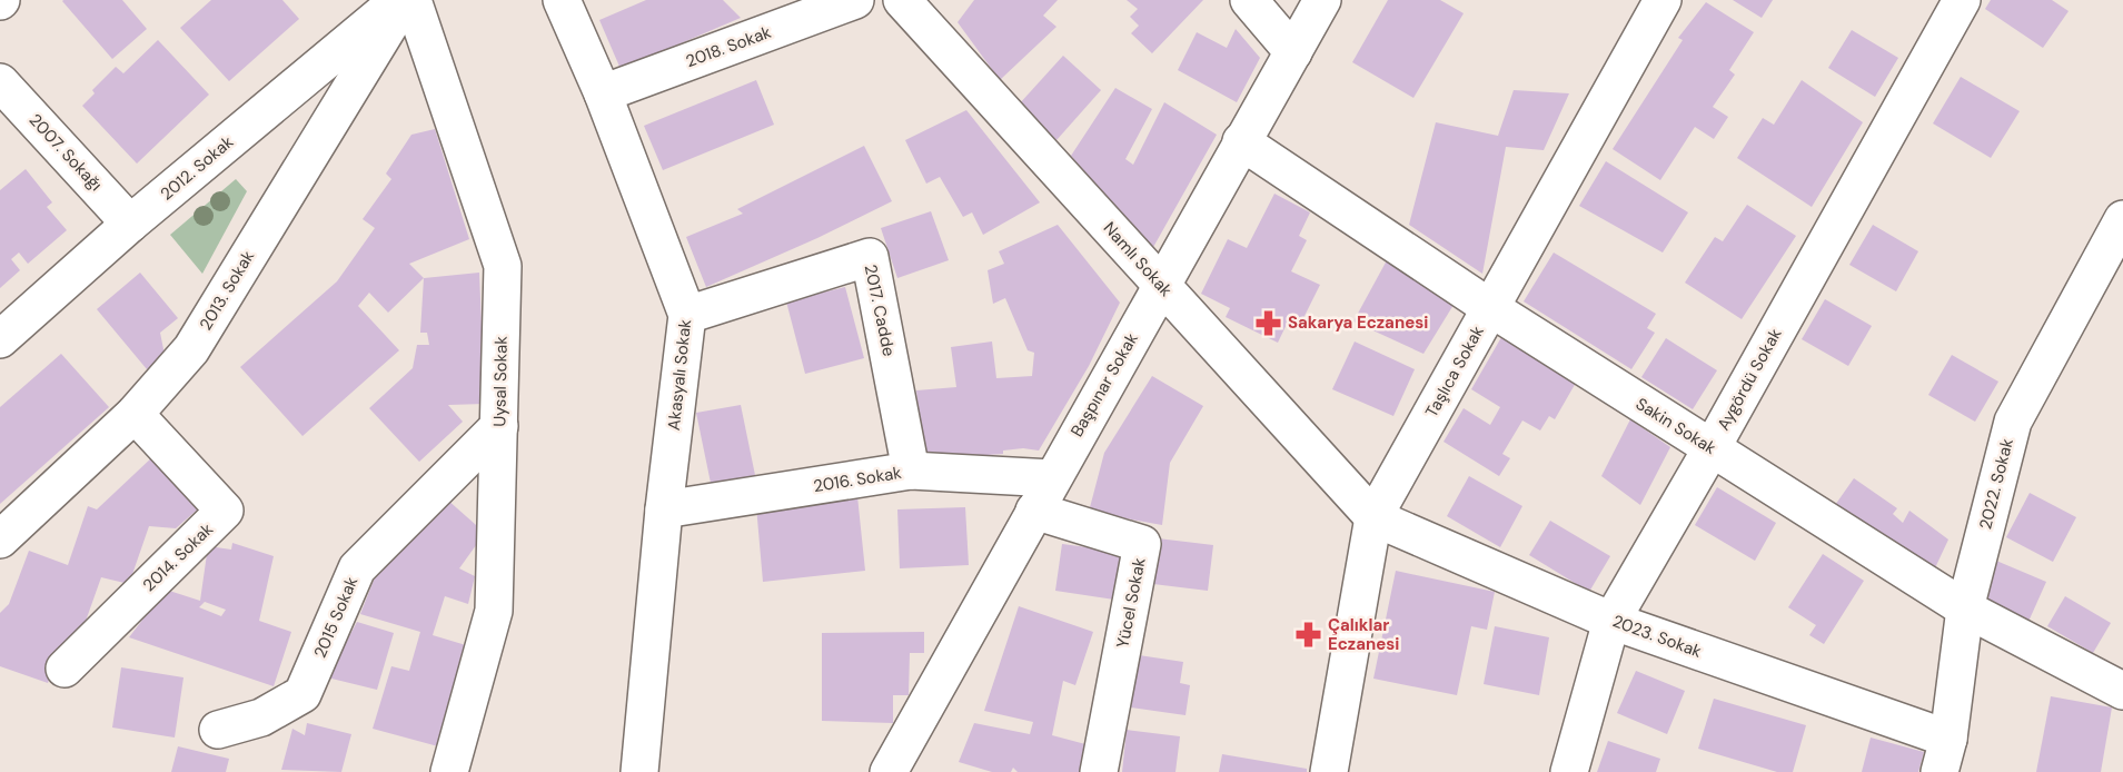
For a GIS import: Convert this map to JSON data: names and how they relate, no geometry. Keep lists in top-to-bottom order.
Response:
{
  "streets": {
    "street": [
      "2018. Sokak",
      "2007. Sokağı",
      "2012. Sokak",
      "Namlı Sokak",
      "2013. Sokak",
      "2017. Cadde",
      "Taşlıca Sokak",
      "Akasyalı Sokak",
      "Aygördü Sokak",
      "Uysal Sokak",
      "Başpınar Sokak",
      "Sakin Sokak",
      "2016. Sokak",
      "2022. Sokak",
      "2014. Sokak",
      "Yücel Sokak",
      "2015 Sokak",
      "2023. Sokak"
    ]
  },
  "crossings": [
    ["2018. Sokak", "Akasyalı Sokak"],
    ["2007. Sokağı", "2012. Sokak"],
    ["Namlı Sokak", "Taşlıca Sokak"],
    ["Namlı Sokak", "Başpınar Sokak"],
    ["Namlı Sokak", "2023. Sokak"],
    ["2013. Sokak", "2014. Sokak"],
    ["2017. Cadde", "Akasyalı Sokak"],
    ["2017. Cadde", "2016. Sokak"],
    ["Taşlıca Sokak", "Sakin Sokak"],
    ["Taşlıca Sokak", "2023. Sokak"],
    ["Akasyalı Sokak", "2016. Sokak"],
    ["Aygördü Sokak", "Sakin Sokak"],
    ["Aygördü Sokak", "2023. Sokak"],
    ["Uysal Sokak", "2015 Sokak"],
    ["Başpınar Sokak", "Sakin Sokak"],
    ["Başpınar Sokak", "2016. Sokak"],
    ["Başpınar Sokak", "Yücel Sokak"],
    ["Sakin Sokak", "2022. Sokak"],
    ["2022. Sokak", "2023. Sokak"]
  ],
  "places": {
    "pharmacy": ["Sakarya Eczanesi", "Çalıklar Eczanesi"]
  }
}
